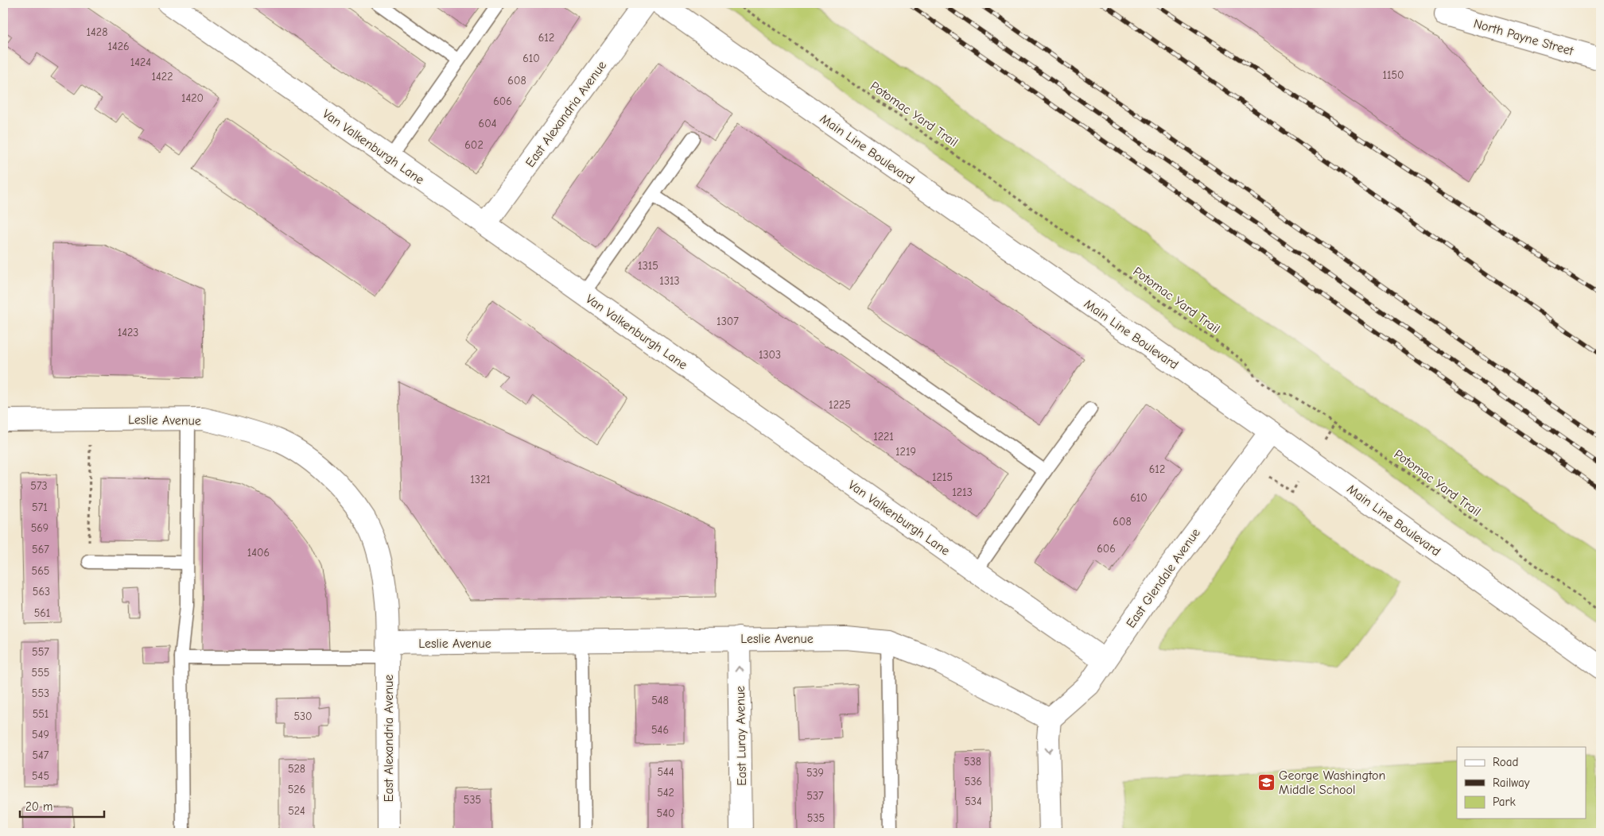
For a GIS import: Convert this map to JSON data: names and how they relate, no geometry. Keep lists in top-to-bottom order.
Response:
{
  "streets": {
    "street": [
      "North Payne Street",
      "East Alexandria Avenue",
      "Van Valkenburgh Lane",
      "Main Line Boulevard",
      "Leslie Avenue",
      "East Glendale Avenue",
      "East Luray Avenue"
    ],
    "path": ["Potomac Yard Trail"]
  },
  "crossings": [
    ["East Alexandria Avenue", "Van Valkenburgh Lane"],
    ["East Alexandria Avenue", "Leslie Avenue"],
    ["Van Valkenburgh Lane", "East Glendale Avenue"],
    ["Main Line Boulevard", "East Glendale Avenue"],
    ["Leslie Avenue", "East Glendale Avenue"],
    ["Leslie Avenue", "East Luray Avenue"]
  ],
  "one_way": ["East Luray Avenue"],
  "places": {
    "school or university": ["George Washington Middle School"]
  },
  "house_numbers": [
    "1428",
    "612",
    "1426",
    "610",
    "1424",
    "1150",
    "1422",
    "608",
    "1420",
    "606",
    "604",
    "602",
    "1315",
    "1313",
    "1307",
    "1423",
    "1303",
    "1225",
    "1221",
    "1219",
    "612",
    "1215",
    "1321",
    "573",
    "1213",
    "610",
    "571",
    "608",
    "569",
    "606",
    "567",
    "1406",
    "565",
    "563",
    "561",
    "557",
    "555",
    "553",
    "548",
    "551",
    "530",
    "546",
    "549",
    "547",
    "538",
    "528",
    "544",
    "539",
    "545",
    "536",
    "526",
    "542",
    "537",
    "535",
    "534",
    "524",
    "540",
    "535"
  ],
  "legend": ["Road", "Railway", "Park"],
  "scale_bar": "20 m"
}
